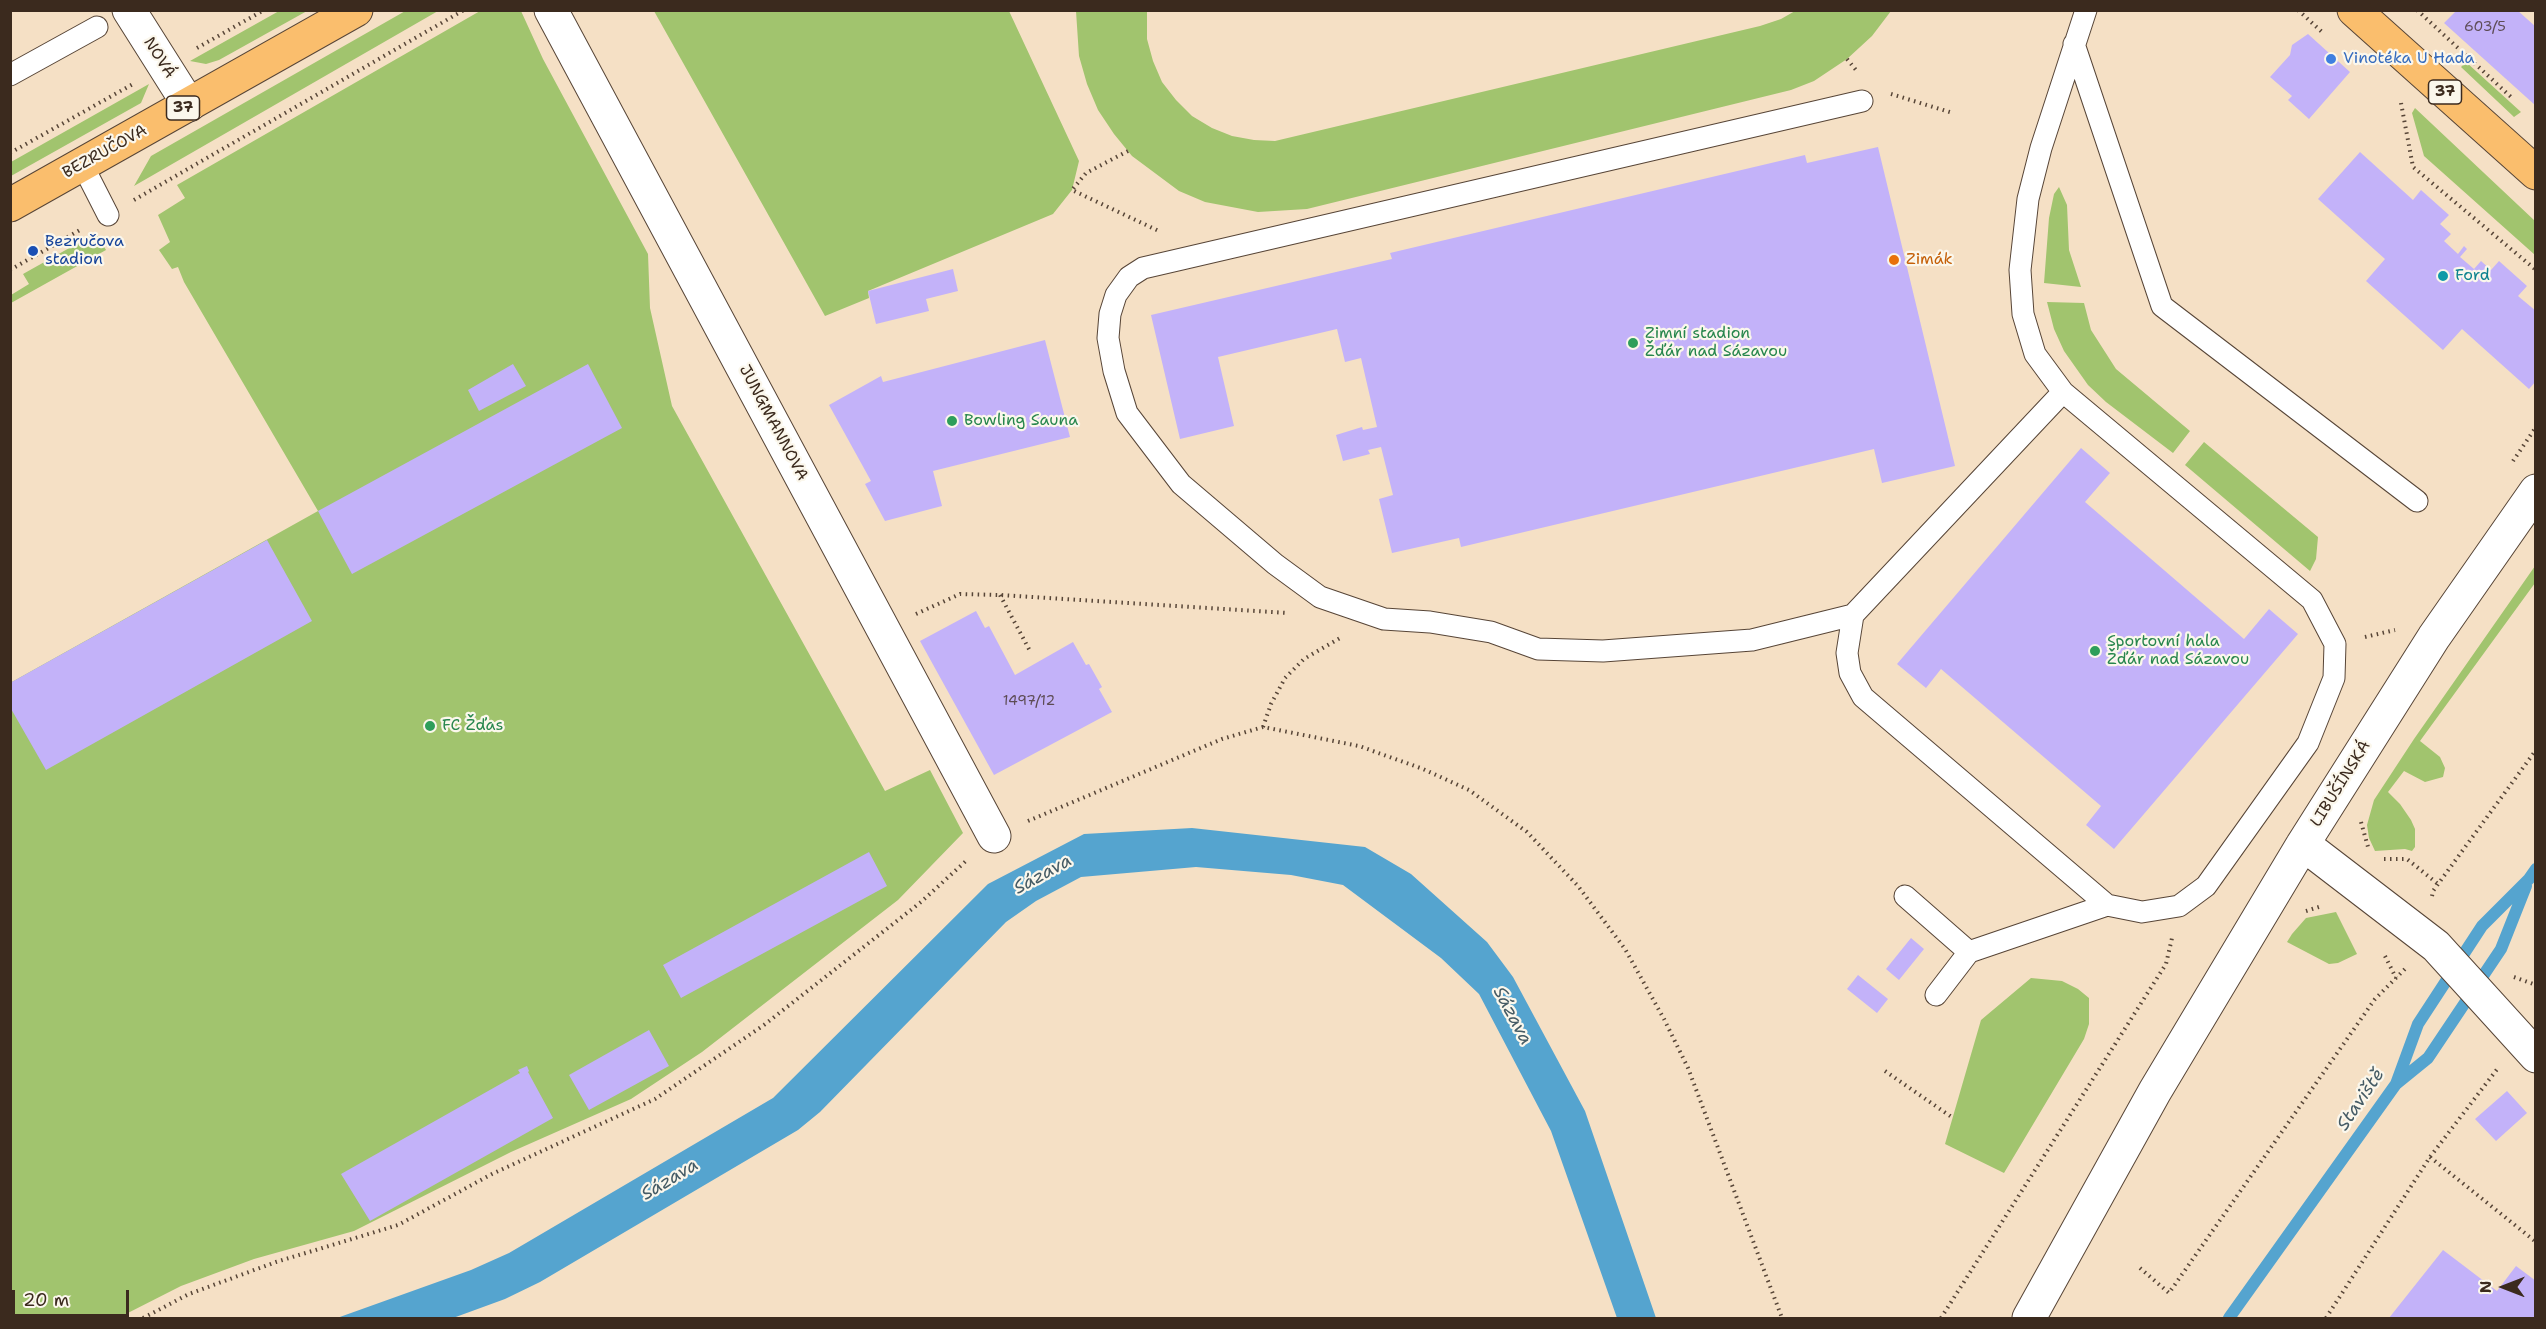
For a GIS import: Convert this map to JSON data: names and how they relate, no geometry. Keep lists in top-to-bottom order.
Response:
{
  "streets": {
    "main road": ["37", "BEZRUČOVA"],
    "street": ["NOVÁ", "JUNGMANNOVA", "LIBUŠÍNSKÁ"]
  },
  "crossings": [
    ["NOVÁ", "BEZRUČOVA"]
  ],
  "water": ["Sázava", "Staviště"],
  "places": [
    "Vinotéka U Hada",
    "Bezručova stadion",
    "Zimák",
    "Ford",
    "Zimní stadion Žďár nad Sázavou",
    "Bowling Sauna",
    "Sportovní hala Žďár nad Sázavou",
    "FC Žďas"
  ],
  "house_numbers": ["603/5", "1497/12"],
  "scale_bar": "20 m",
  "north": "left"
}
